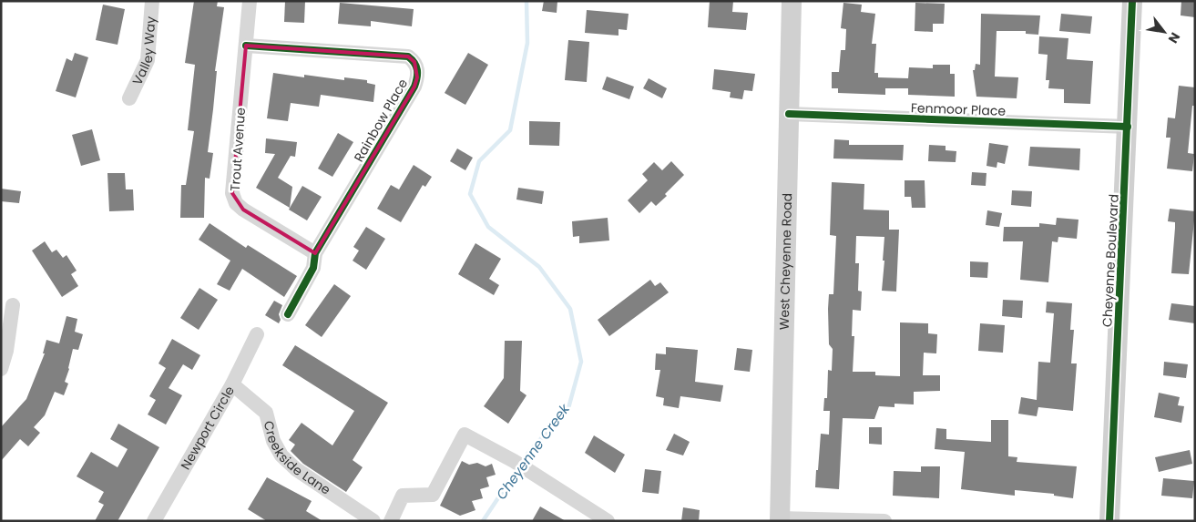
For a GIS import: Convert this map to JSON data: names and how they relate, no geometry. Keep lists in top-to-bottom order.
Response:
{
  "streets": {
    "main road": ["West Cheyenne Road", "Cheyenne Boulevard"],
    "street": [
      "Valley Way",
      "Fenmoor Place",
      "Rainbow Place",
      "Trout Avenue",
      "Newport Circle",
      "Creekside Lane"
    ]
  },
  "crossings": [
    ["Fenmoor Place", "West Cheyenne Road"],
    ["Fenmoor Place", "Cheyenne Boulevard"],
    ["Rainbow Place", "Trout Avenue"],
    ["Newport Circle", "Creekside Lane"]
  ],
  "water": ["Cheyenne Creek"],
  "north": "bottom right"
}
